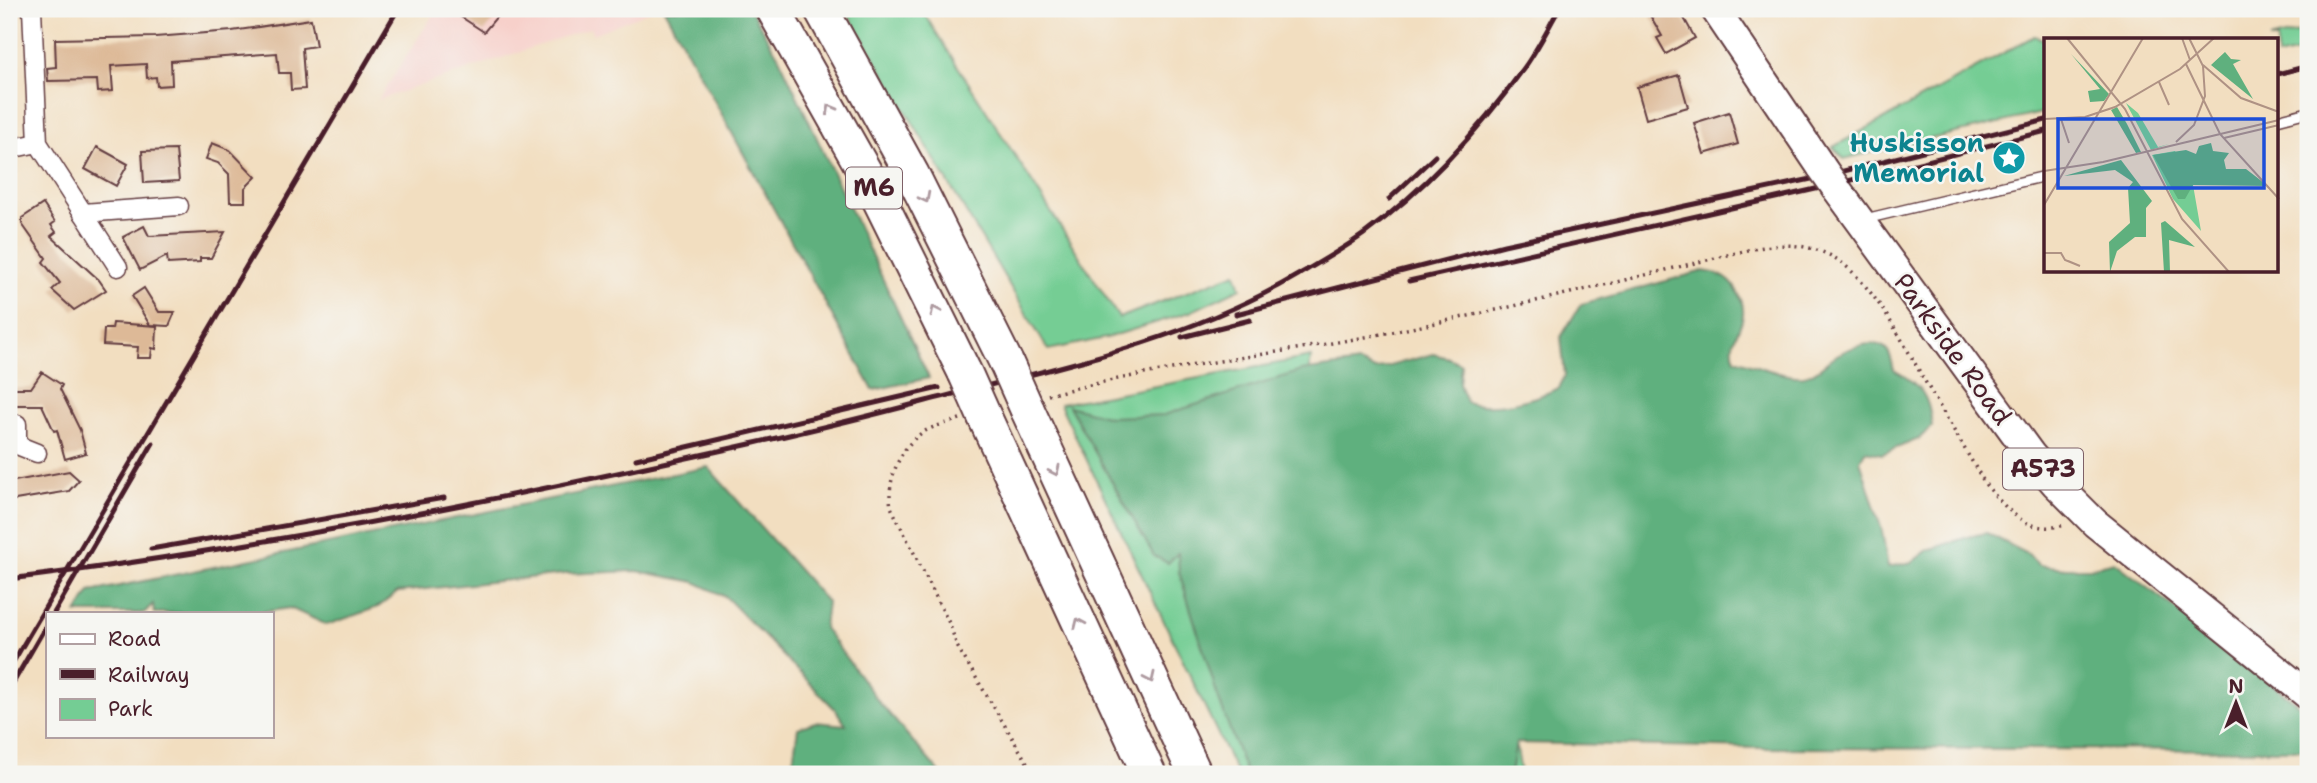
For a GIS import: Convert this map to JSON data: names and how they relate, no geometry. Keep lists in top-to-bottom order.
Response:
{
  "streets": {
    "highway": ["M6"],
    "main road": ["Parkside Road", "A573"]
  },
  "places": {
    "place": ["Huskisson Memorial"]
  },
  "legend": ["Road", "Railway", "Park"],
  "north": "top"
}
